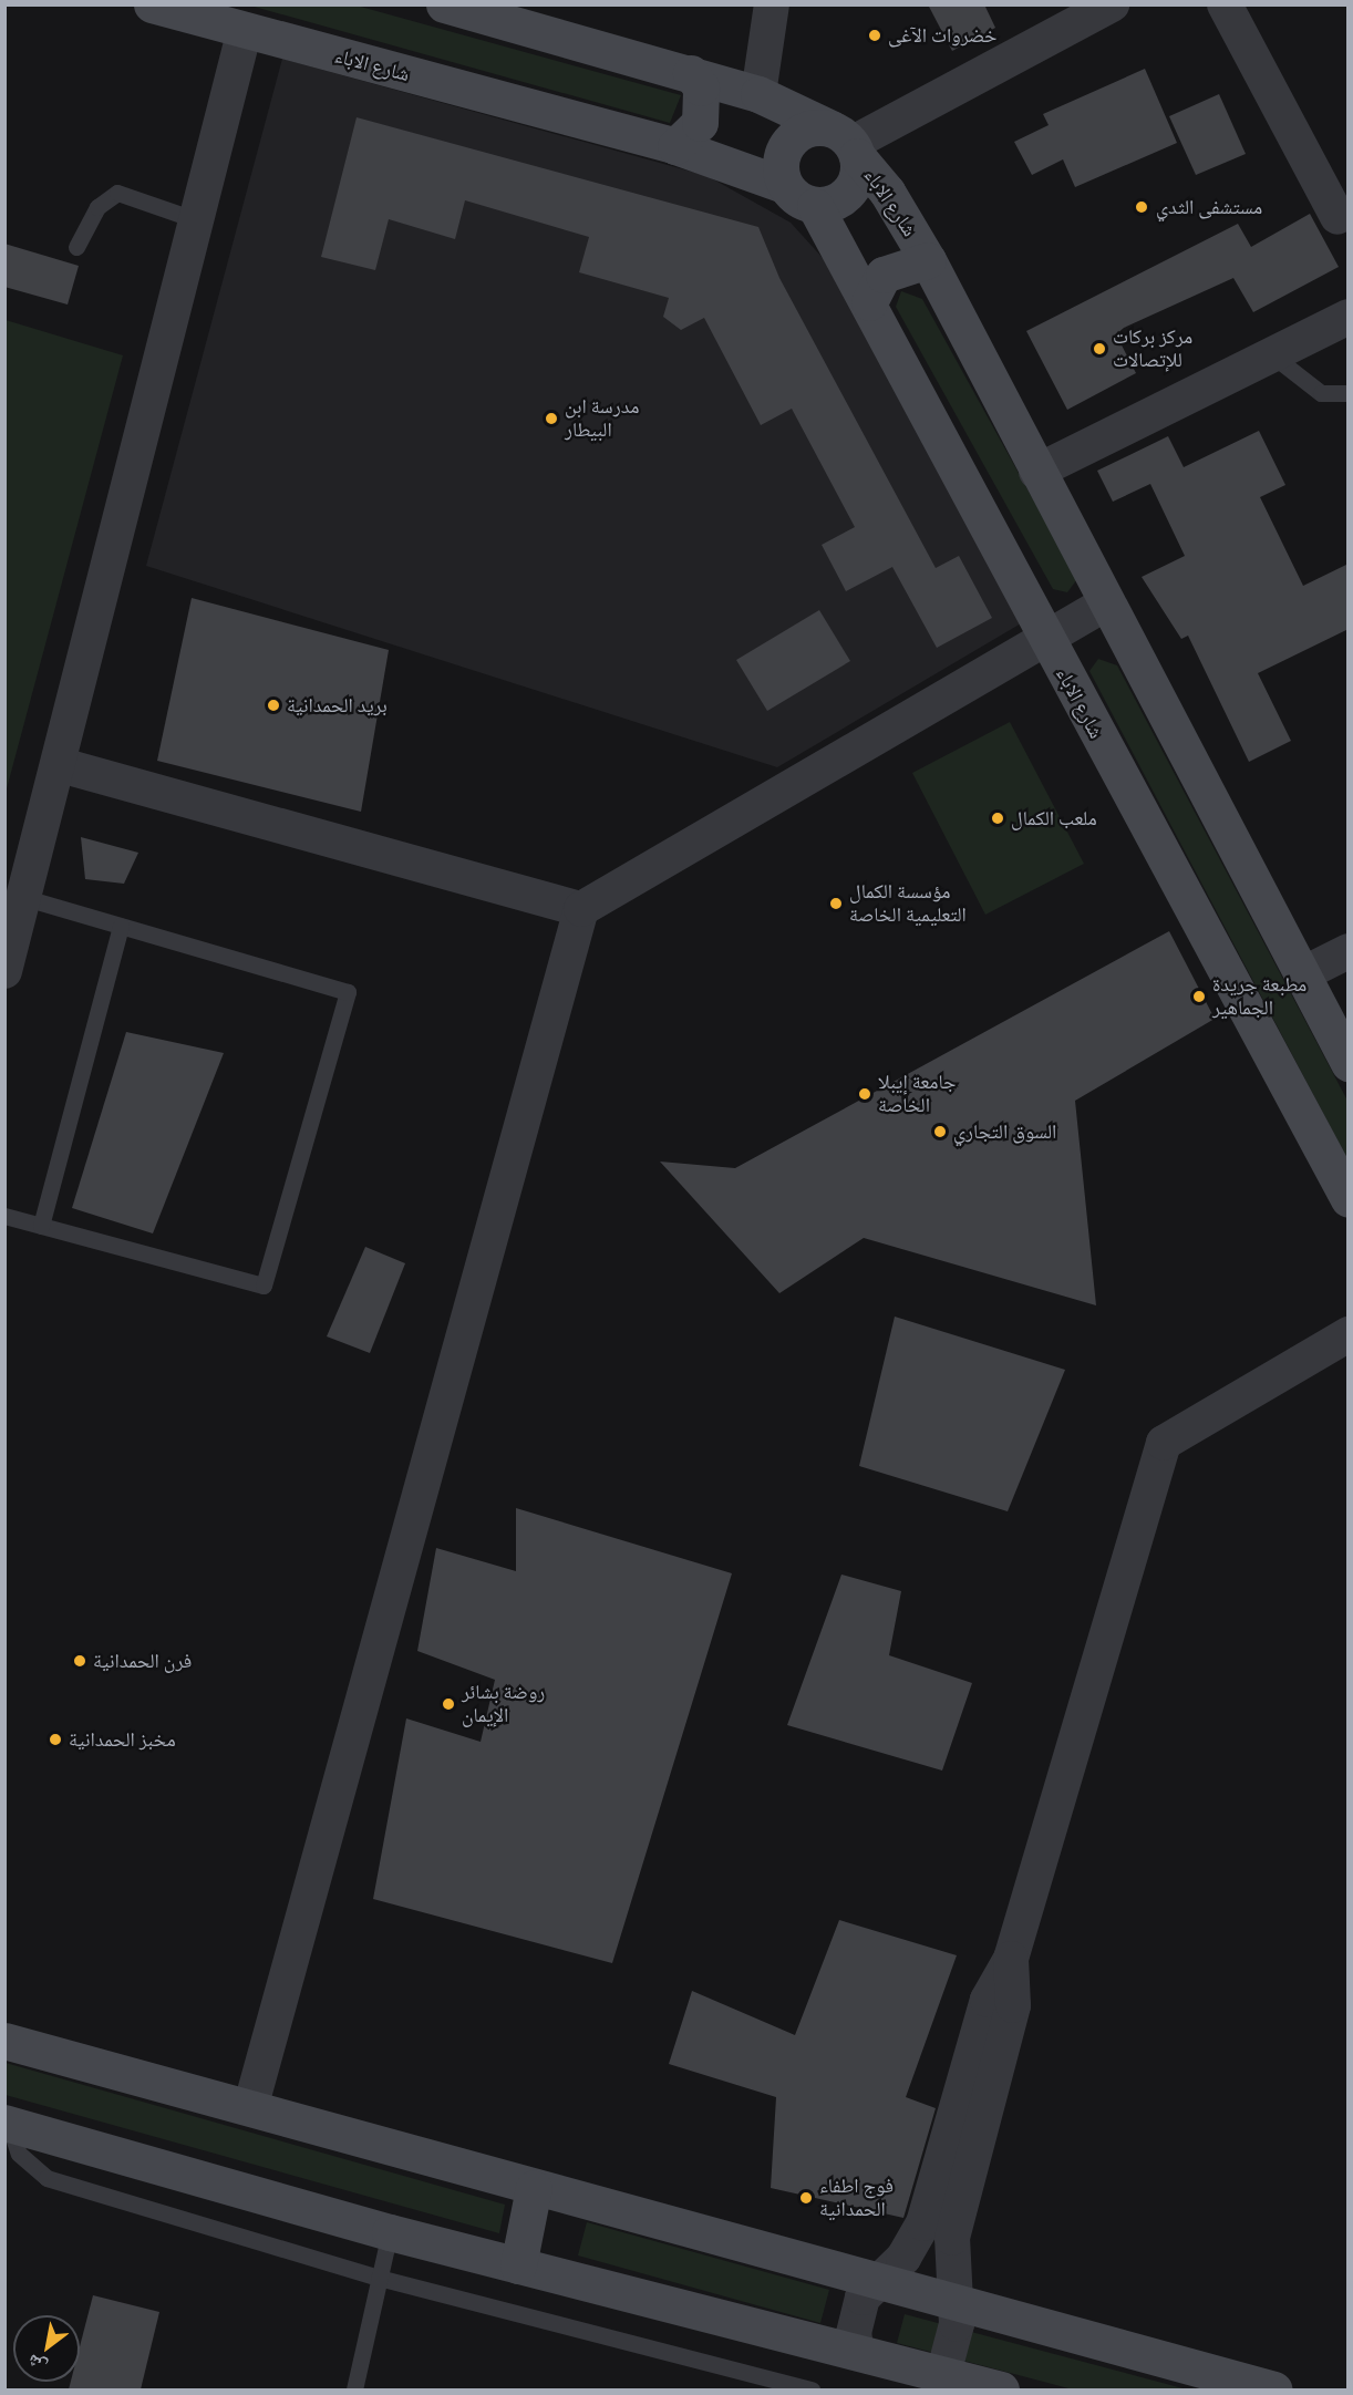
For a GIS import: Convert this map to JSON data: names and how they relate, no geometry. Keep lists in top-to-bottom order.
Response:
{
  "streets": {
    "main road": ["شارع الاباء"]
  },
  "places": [
    "خضروات الآغى",
    "مستشفى الثدي",
    "مركز بركات للإتصالات",
    "مدرسة ابن البيطار",
    "بريد الحمدانية",
    "ملعب الكمال",
    "مؤسسة الكمال التعليمية الخاصة",
    "مطبعة جريدة الجماهير",
    "جامعة إيبلا الخاصة",
    "السوق التجاري",
    "فرن الحمدانية",
    "روضة بشائر الإيمان",
    "مخبز الحمدانية",
    "فوج اطفاء الحمدانية"
  ],
  "north": "bottom left"
}
